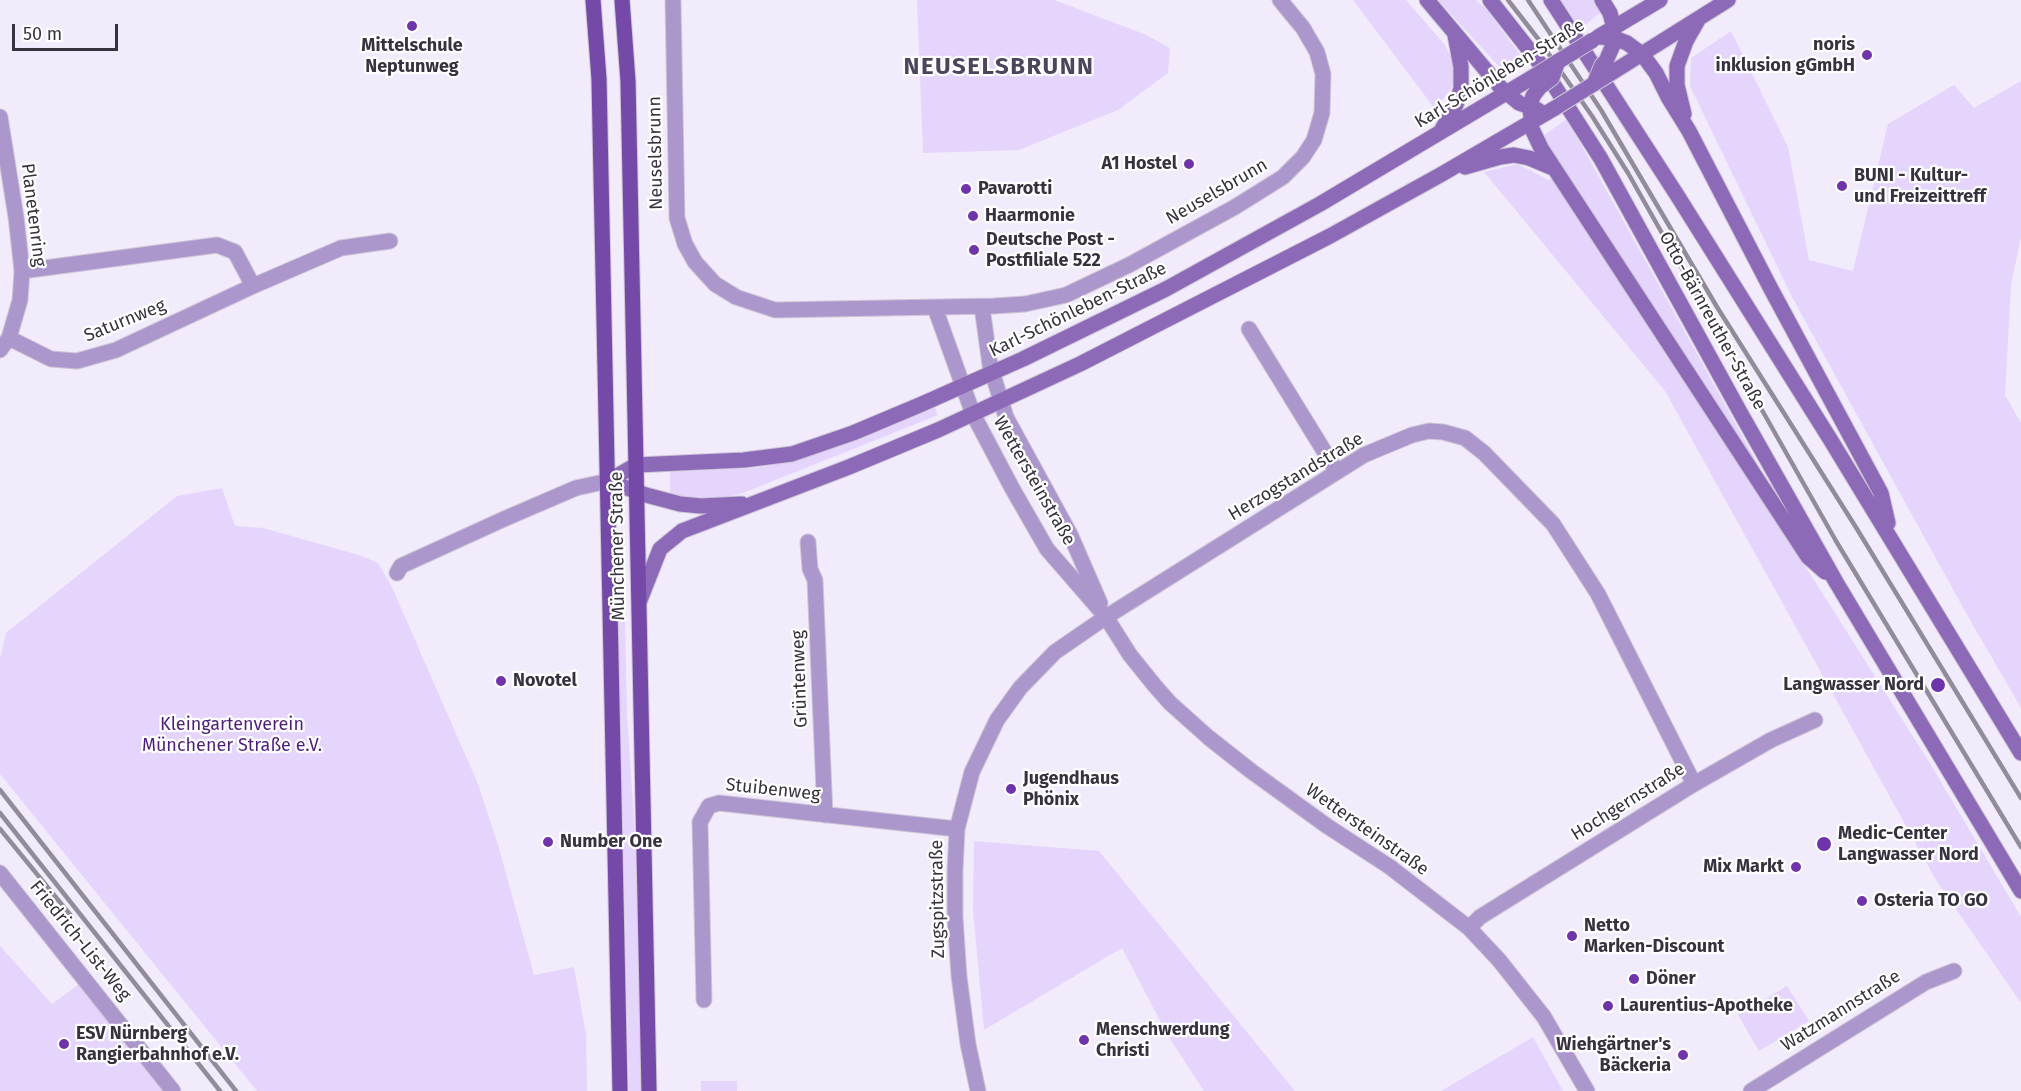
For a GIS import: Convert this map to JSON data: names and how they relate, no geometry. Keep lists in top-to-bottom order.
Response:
{
  "streets": {
    "main road": ["Karl-Schönleben-Straße", "Otto-Bärnreuther-Straße", "Münchener Straße"],
    "street": [
      "Neuselsbrunn",
      "Planetenring",
      "Saturnweg",
      "Herzogstandstraße",
      "Wettersteinstraße",
      "Grüntenweg",
      "Stuibenweg",
      "Hochgernstraße",
      "Zugspitzstraße",
      "Friedrich-List-Weg",
      "Watzmannstraße"
    ]
  },
  "crossings": [
    ["Karl-Schönleben-Straße", "Otto-Bärnreuther-Straße"],
    ["Karl-Schönleben-Straße", "Wettersteinstraße"],
    ["Karl-Schönleben-Straße", "Münchener Straße"],
    ["Planetenring", "Saturnweg"],
    ["Herzogstandstraße", "Wettersteinstraße"],
    ["Herzogstandstraße", "Hochgernstraße"],
    ["Herzogstandstraße", "Zugspitzstraße"],
    ["Wettersteinstraße", "Hochgernstraße"],
    ["Wettersteinstraße", "Zugspitzstraße"],
    ["Grüntenweg", "Stuibenweg"],
    ["Stuibenweg", "Zugspitzstraße"]
  ],
  "districts": ["NEUSELSBRUNN"],
  "parks": ["Kleingartenverein Münchener Straße e.V."],
  "places": [
    "Mittelschule Neptunweg",
    "noris inklusion gGmbH",
    "A1 Hostel",
    "BUNI - Kultur- und Freizeittreff",
    "Pavarotti",
    "Haarmonie",
    "Deutsche Post - Postfiliale 522",
    "Novotel",
    "Langwasser Nord",
    "Jugendhaus Phönix",
    "Number One",
    "Medic-Center Langwasser Nord",
    "Mix Markt",
    "Osteria TO GO",
    "Netto Marken-Discount",
    "Döner",
    "Laurentius-Apotheke",
    "Menschwerdung Christi",
    "ESV Nürnberg Rangierbahnhof e.V.",
    "Wiehgärtner's Bäckeria"
  ],
  "scale_bar": "50 m"
}
